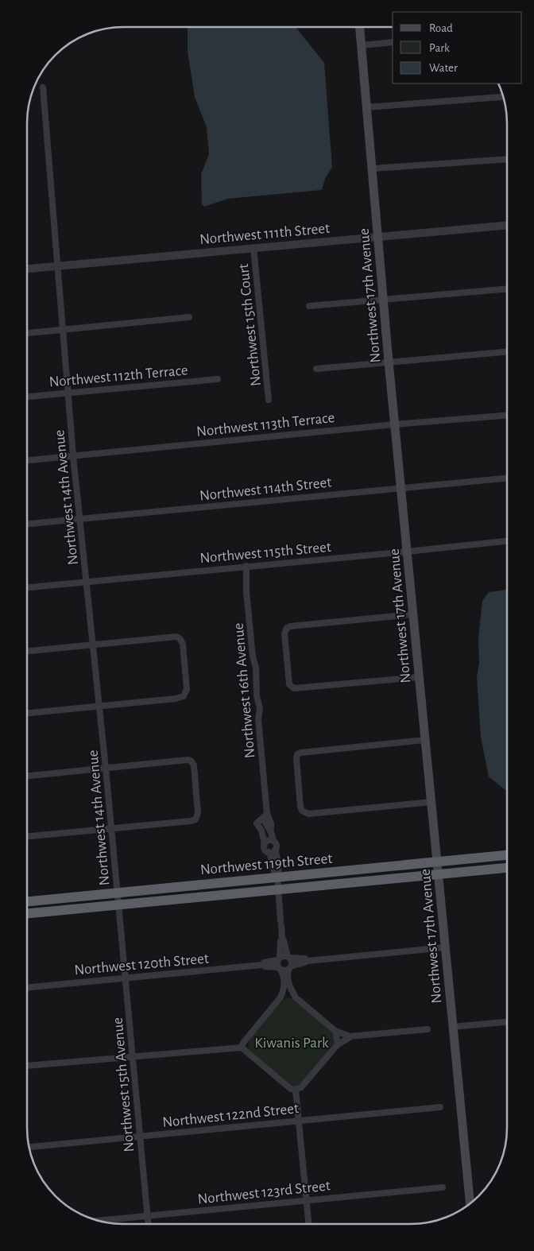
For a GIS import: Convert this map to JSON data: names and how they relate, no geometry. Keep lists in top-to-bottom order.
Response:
{
  "streets": {
    "highway": ["Northwest 119th Street"],
    "main road": ["Northwest 17th Avenue"],
    "street": [
      "Northwest 111th Street",
      "Northwest 15th Court",
      "Northwest 112th Terrace",
      "Northwest 113th Terrace",
      "Northwest 114th Street",
      "Northwest 14th Avenue",
      "Northwest 115th Street",
      "Northwest 16th Avenue",
      "Northwest 120th Street",
      "Northwest 15th Avenue",
      "Northwest 122nd Street",
      "Northwest 123rd Street"
    ]
  },
  "crossings": [
    ["Northwest 111th Street", "Northwest 17th Avenue"],
    ["Northwest 111th Street", "Northwest 15th Court"],
    ["Northwest 111th Street", "Northwest 14th Avenue"],
    ["Northwest 17th Avenue", "Northwest 113th Terrace"],
    ["Northwest 17th Avenue", "Northwest 114th Street"],
    ["Northwest 17th Avenue", "Northwest 115th Street"],
    ["Northwest 17th Avenue", "Northwest 119th Street"],
    ["Northwest 17th Avenue", "Northwest 120th Street"],
    ["Northwest 112th Terrace", "Northwest 14th Avenue"],
    ["Northwest 113th Terrace", "Northwest 14th Avenue"],
    ["Northwest 114th Street", "Northwest 14th Avenue"],
    ["Northwest 14th Avenue", "Northwest 115th Street"],
    ["Northwest 14th Avenue", "Northwest 119th Street"],
    ["Northwest 14th Avenue", "Northwest 15th Avenue"],
    ["Northwest 115th Street", "Northwest 16th Avenue"],
    ["Northwest 16th Avenue", "Northwest 119th Street"],
    ["Northwest 119th Street", "Northwest 15th Avenue"],
    ["Northwest 120th Street", "Northwest 15th Avenue"],
    ["Northwest 15th Avenue", "Northwest 122nd Street"],
    ["Northwest 15th Avenue", "Northwest 123rd Street"]
  ],
  "parks": ["Kiwanis Park"],
  "legend": ["Road", "Park", "Water"]
}
